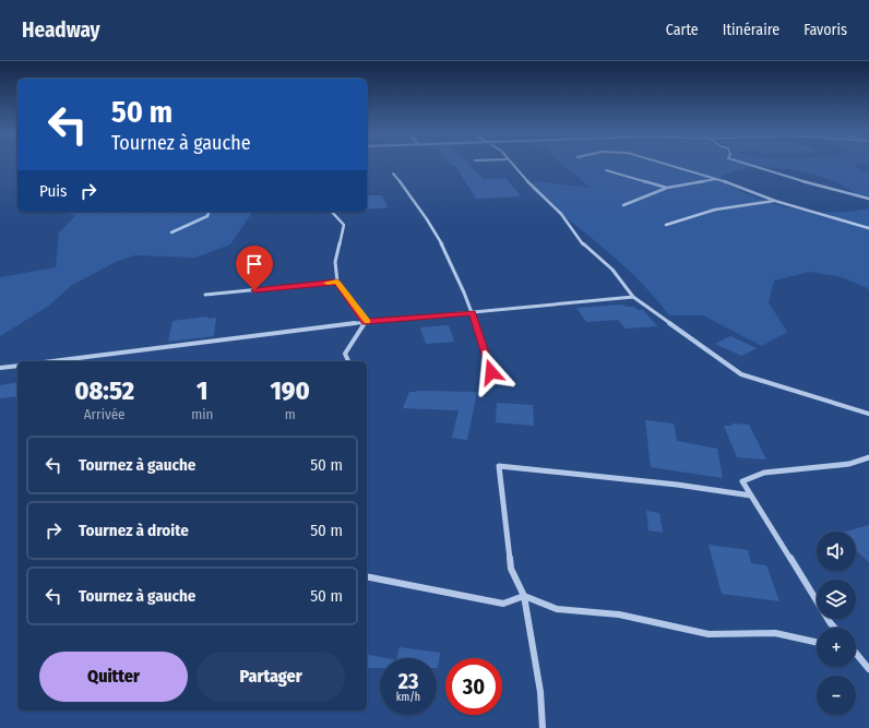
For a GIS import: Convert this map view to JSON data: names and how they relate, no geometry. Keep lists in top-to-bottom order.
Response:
{
  "page": {
    "header": "Headway",
    "nav": ["Carte", "Itinéraire", "Favoris"],
    "turn": ["50 m", "Tournez à gauche"],
    "then": "Puis",
    "eta": [
      "08:52",
      "Arrivée",
      "1",
      "min",
      "190",
      "m"
    ],
    "list": [
      {
        "name": "Tournez à gauche",
        "value": "50 m"
      },
      {
        "name": "Tournez à droite",
        "value": "50 m"
      },
      {
        "name": "Tournez à gauche",
        "value": "50 m"
      }
    ],
    "map_buttons": ["+", "−"],
    "buttons": ["Quitter", "Partager"],
    "speed": "23 km/h",
    "limit": "30"
  }
}
